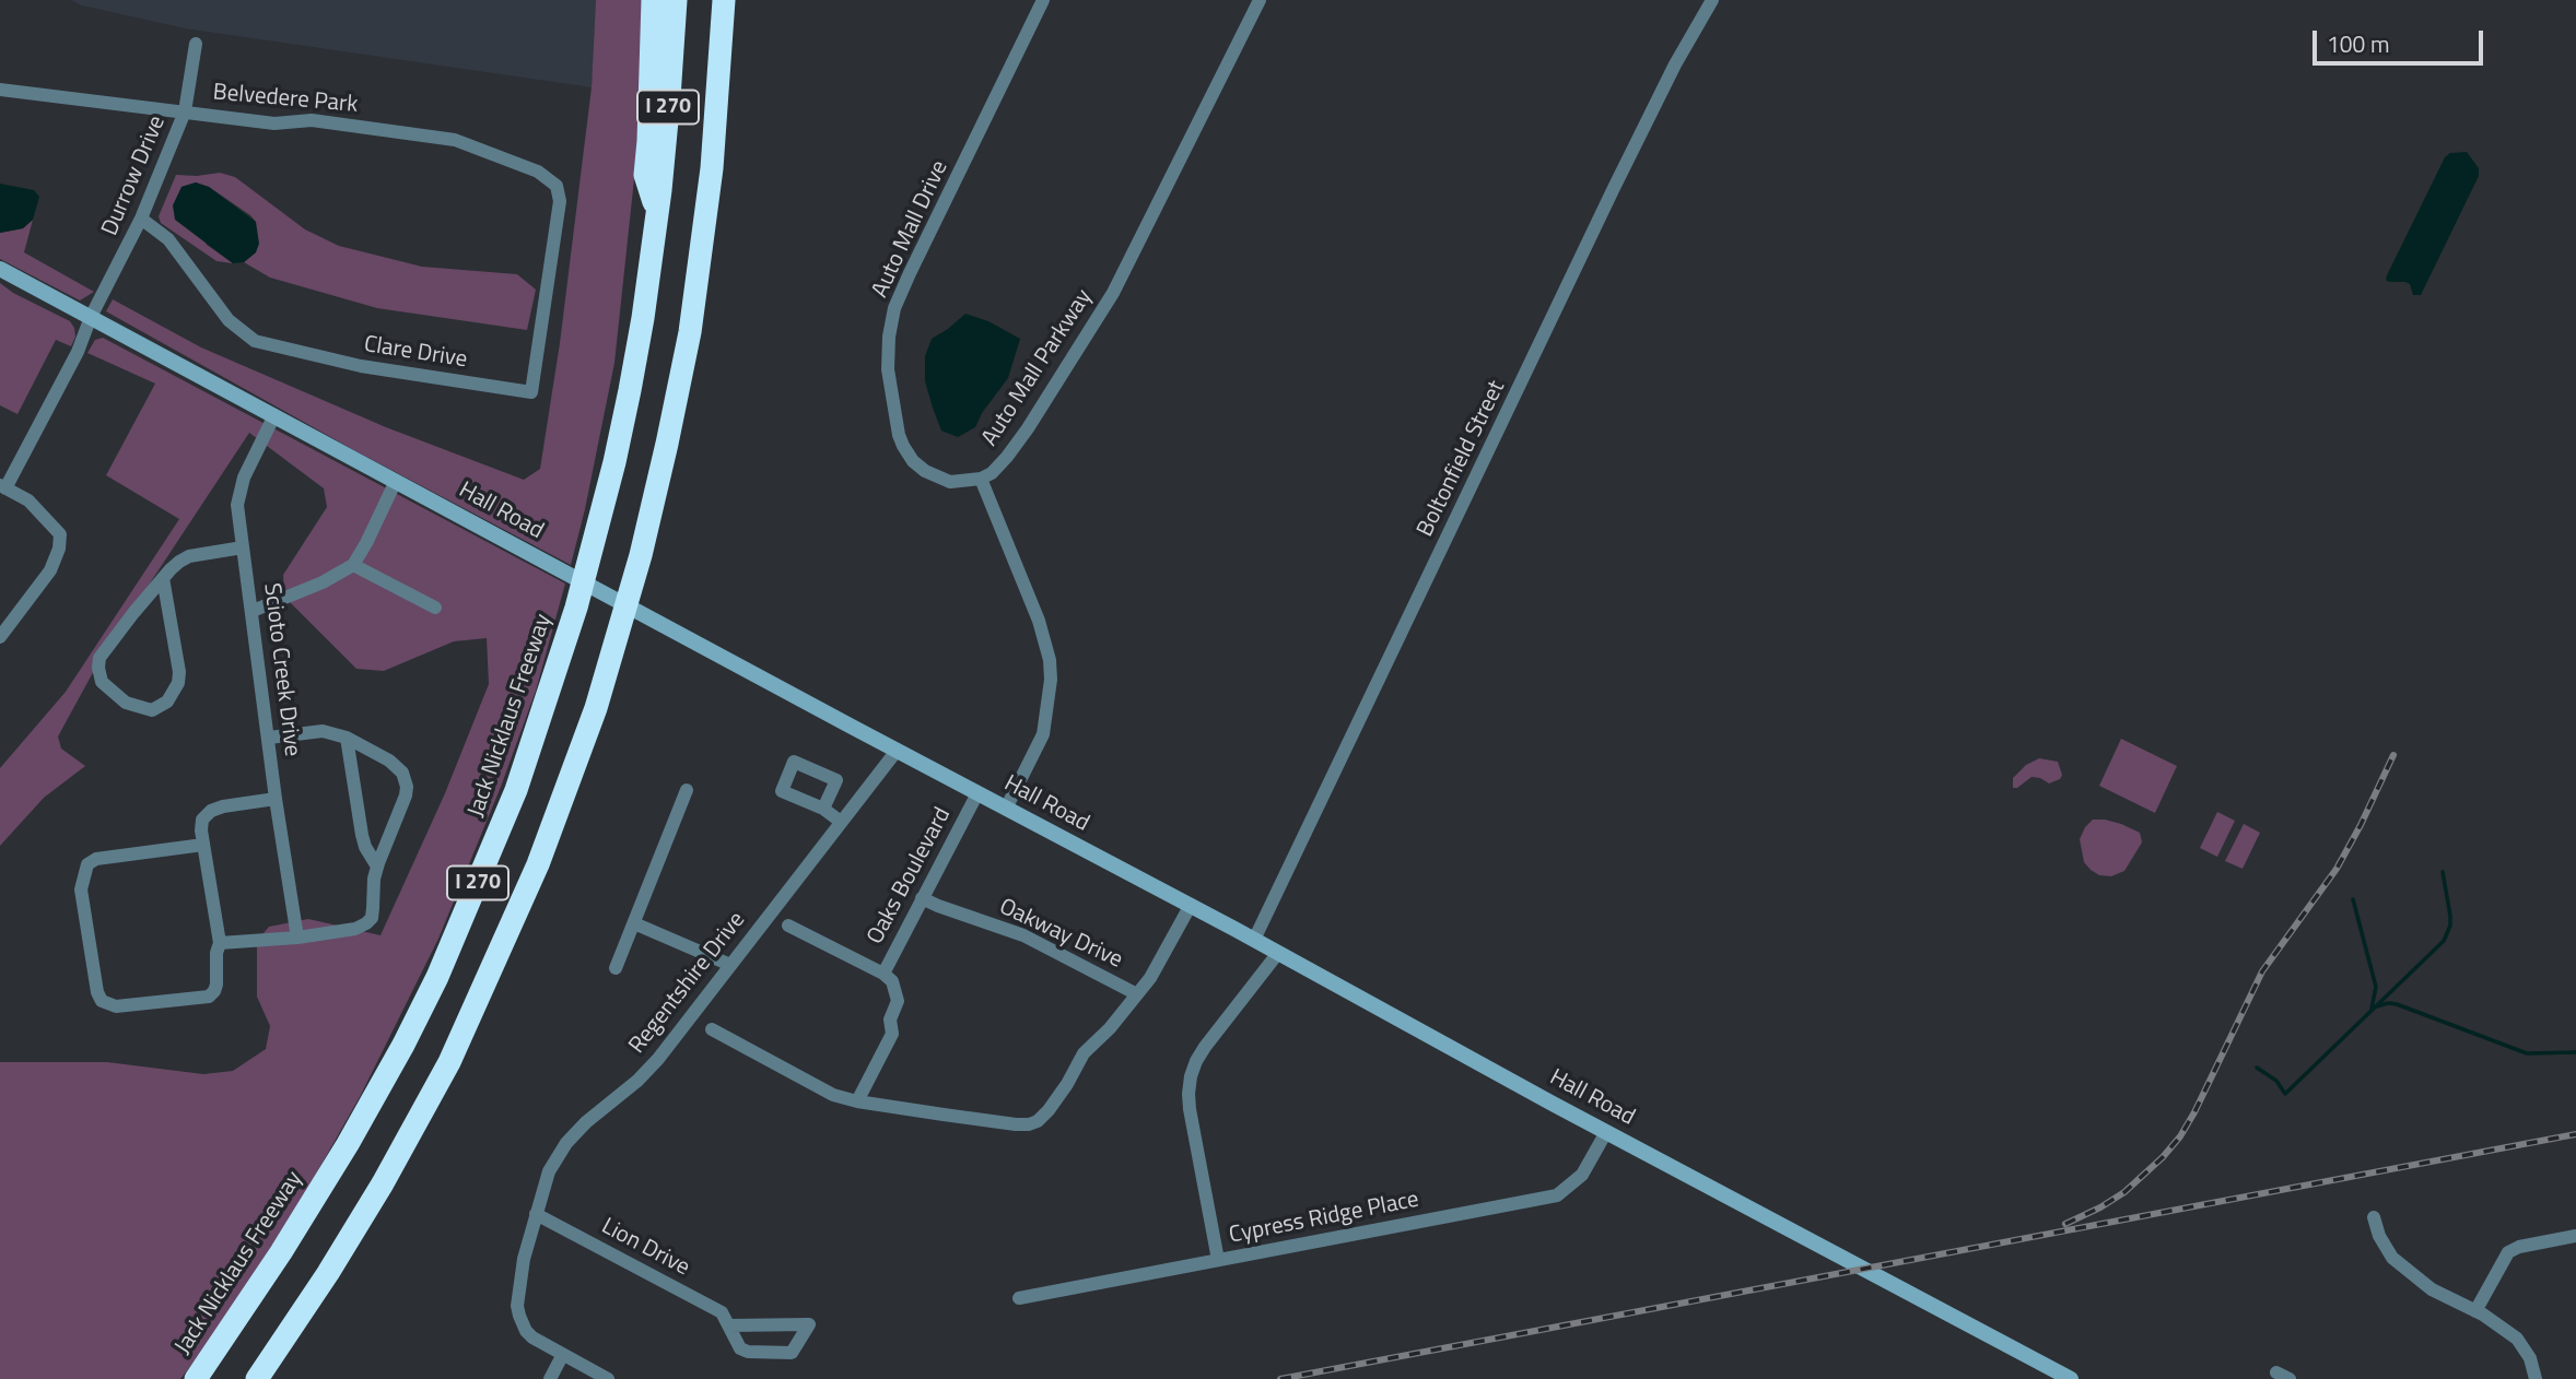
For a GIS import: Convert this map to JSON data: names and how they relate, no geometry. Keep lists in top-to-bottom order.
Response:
{
  "streets": {
    "highway": ["I 270", "Jack Nicklaus Freeway"],
    "main road": ["Hall Road"],
    "street": [
      "Belvedere Park",
      "Durrow Drive",
      "Auto Mall Drive",
      "Clare Drive",
      "Auto Mall Parkway",
      "Boltonfield Street",
      "Scioto Creek Drive",
      "Oaks Boulevard",
      "Oakway Drive",
      "Regentshire Drive",
      "Cypress Ridge Place",
      "Lion Drive"
    ]
  },
  "crossings": [
    ["Belvedere Park", "Durrow Drive"],
    ["Belvedere Park", "Clare Drive"],
    ["Durrow Drive", "Clare Drive"],
    ["Durrow Drive", "Hall Road"],
    ["Auto Mall Drive", "Auto Mall Parkway"],
    ["Auto Mall Parkway", "Hall Road"],
    ["Boltonfield Street", "Hall Road"],
    ["Hall Road", "Scioto Creek Drive"],
    ["Hall Road", "Oaks Boulevard"],
    ["Hall Road", "Regentshire Drive"],
    ["Hall Road", "Cypress Ridge Place"],
    ["Oaks Boulevard", "Oakway Drive"],
    ["Regentshire Drive", "Lion Drive"]
  ],
  "scale_bar": "100 m"
}
